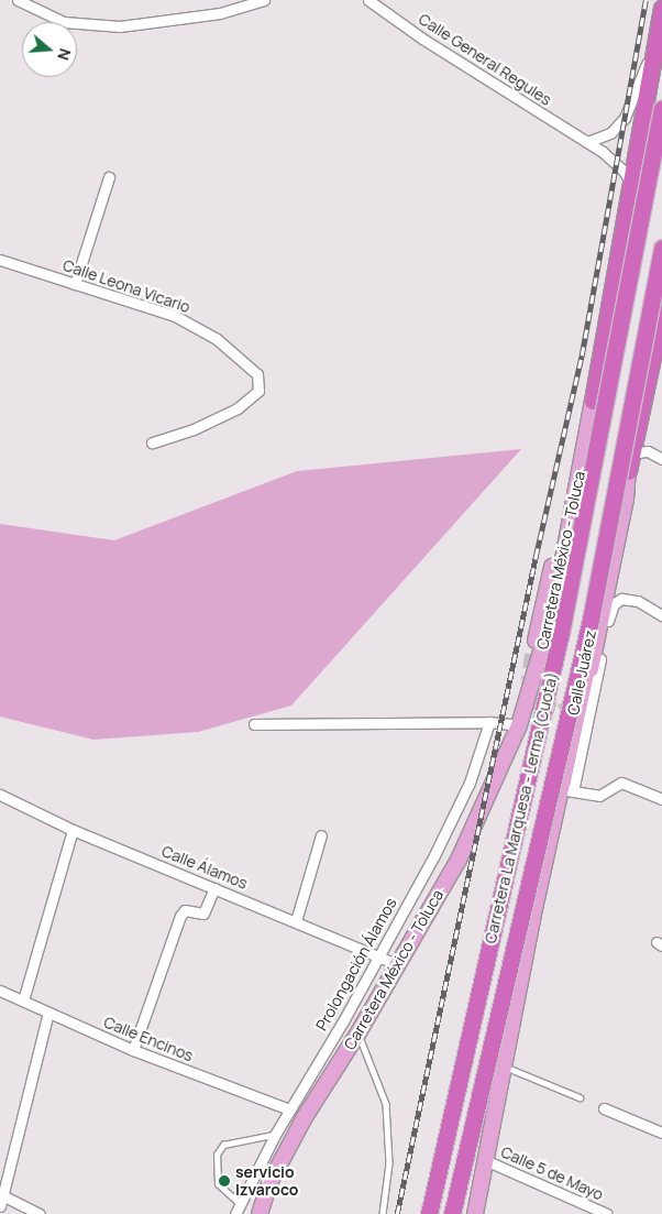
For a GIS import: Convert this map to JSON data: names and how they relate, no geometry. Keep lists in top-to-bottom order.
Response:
{
  "streets": {
    "highway": ["Carretera México - Toluca", "Carretera La Marquesa - Lerma (Cuota)"],
    "street": [
      "Calle General Regules",
      "Calle Leona Vicario",
      "Calle Juárez",
      "Calle Álamos",
      "Prolongación Álamos",
      "Calle Encinos",
      "Calle 5 de Mayo"
    ]
  },
  "crossings": [
    ["Calle General Regules", "Carretera México - Toluca"],
    ["Carretera México - Toluca", "Calle Álamos"],
    ["Calle Álamos", "Prolongación Álamos"],
    ["Prolongación Álamos", "Calle Encinos"]
  ],
  "places": ["servicio Izvaroco"],
  "north": "right"
}
